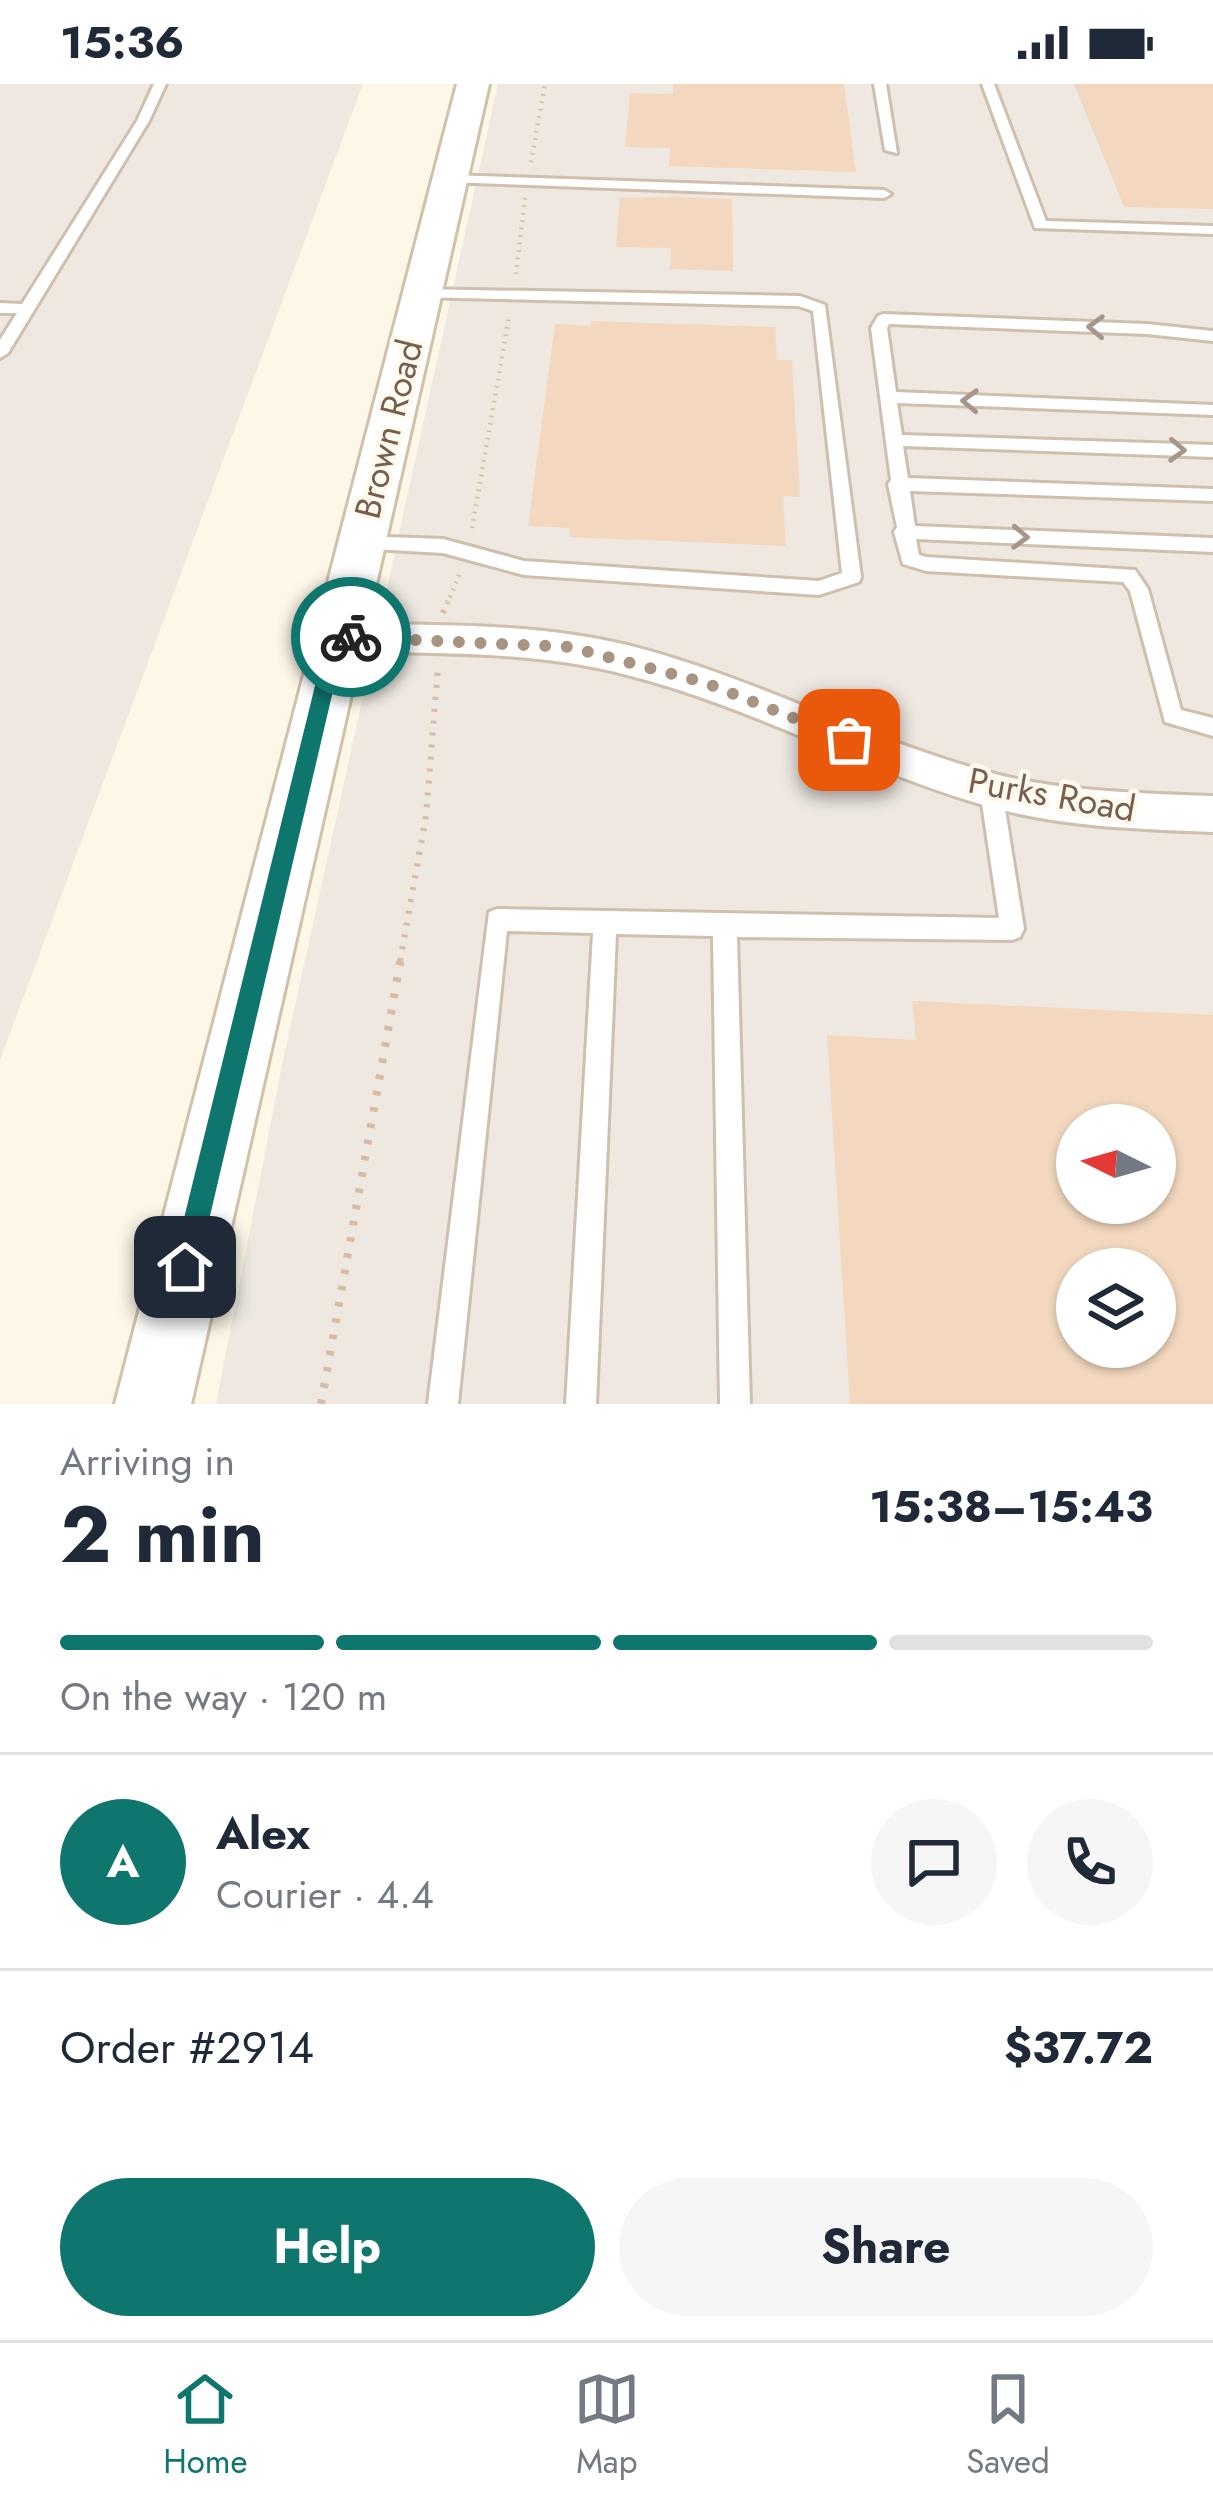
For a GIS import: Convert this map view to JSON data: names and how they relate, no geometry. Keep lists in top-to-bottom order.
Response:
{
  "streets": {
    "main road": ["Brown Road"],
    "street": ["Purks Road"]
  },
  "crossings": [
    ["Brown Road", "Purks Road"]
  ],
  "north": "left",
  "page": {
    "status": "15:36",
    "heading": ["2 min", "Arriving in", "15:38–15:43"],
    "panel": [
      "Alex",
      "Courier · 4.4",
      "Order #2914",
      "$37.72"
    ],
    "bar": "On the way · 120 m",
    "round": "A",
    "buttons": ["Help", "Share"],
    "tabs": ["Home", "Map", "Saved"]
  }
}
